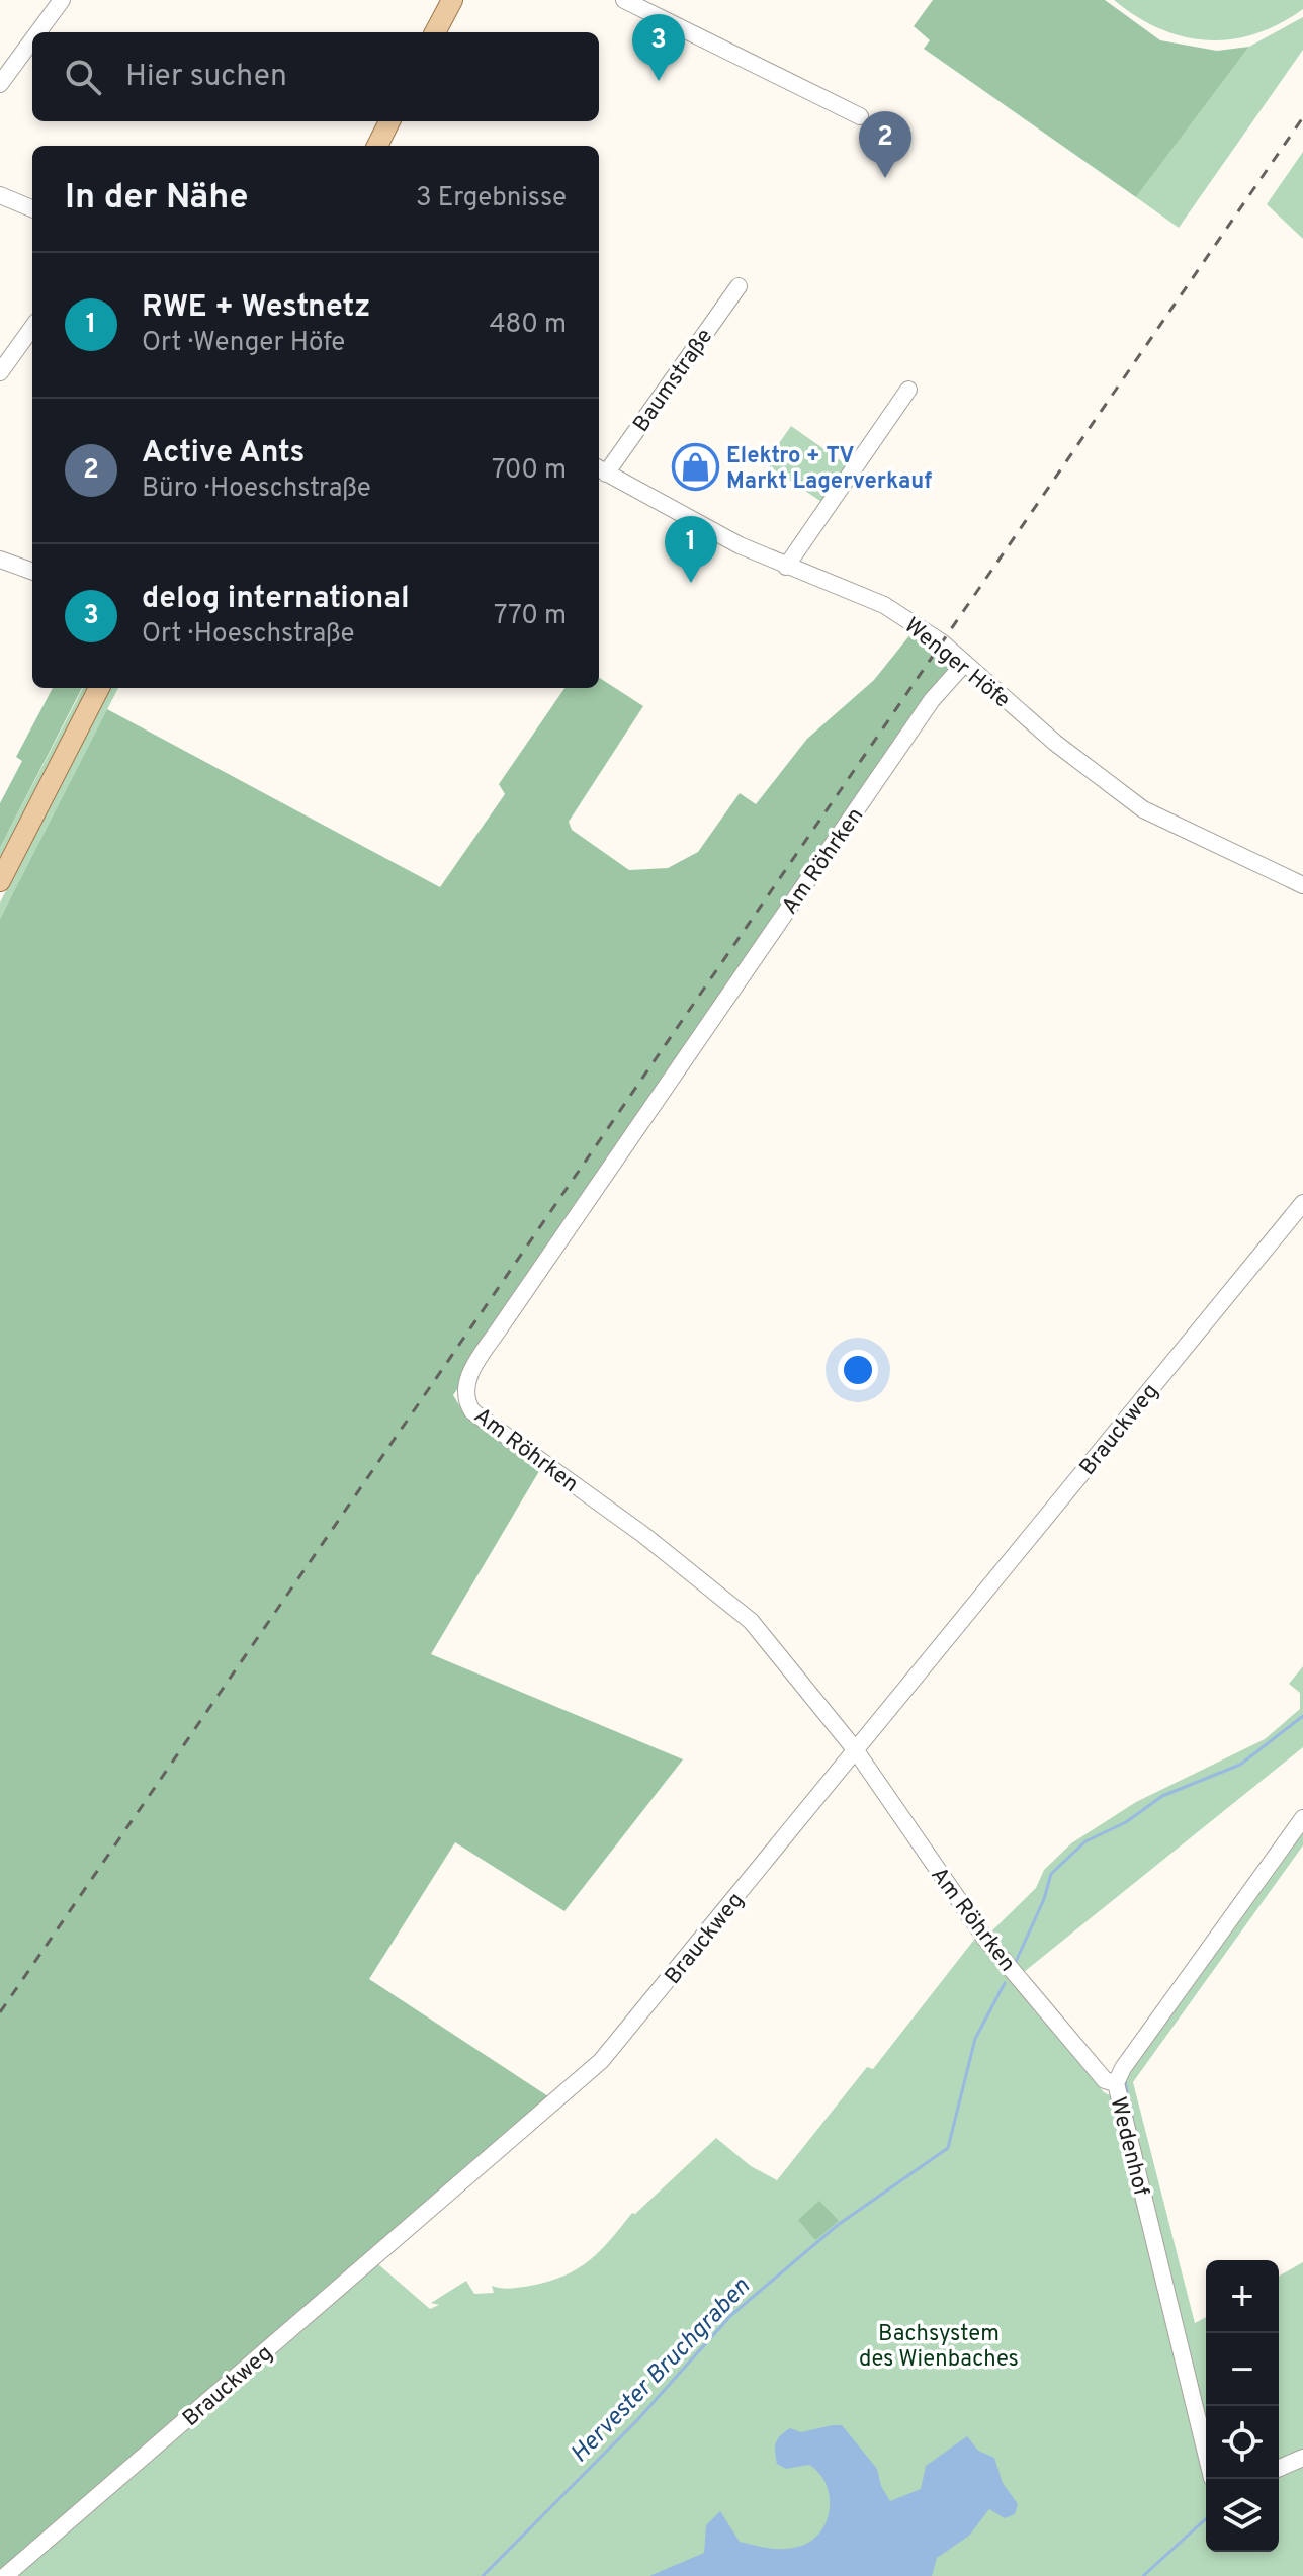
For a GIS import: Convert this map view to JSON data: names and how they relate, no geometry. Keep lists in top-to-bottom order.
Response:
{
  "streets": {
    "street": [
      "Baumstraße",
      "Wenger Höfe",
      "Am Röhrken",
      "Brauckweg",
      "Wedenhof"
    ]
  },
  "crossings": [
    ["Baumstraße", "Wenger Höfe"],
    ["Wenger Höfe", "Am Röhrken"],
    ["Am Röhrken", "Brauckweg"],
    ["Am Röhrken", "Wedenhof"]
  ],
  "water": ["Hervester Bruchgraben"],
  "parks": ["Bachsystem des Wienbaches"],
  "places": {
    "shop": ["Elektro + TV Markt Lagerverkauf"]
  },
  "page": {
    "pins": ["3", "2", "1"],
    "search": "Hier suchen",
    "heading": ["In der Nähe", "3 Ergebnisse"],
    "list": [
      {
        "mark": "1",
        "name": "RWE + Westnetz",
        "note": "Ort · Wenger Höfe",
        "value": "480 m"
      },
      {
        "mark": "2",
        "name": "Active Ants",
        "note": "Büro · Hoeschstraße",
        "value": "700 m"
      },
      {
        "mark": "3",
        "name": "delog international",
        "note": "Ort · Hoeschstraße",
        "value": "770 m"
      }
    ],
    "map_buttons": ["+", "−"]
  }
}
